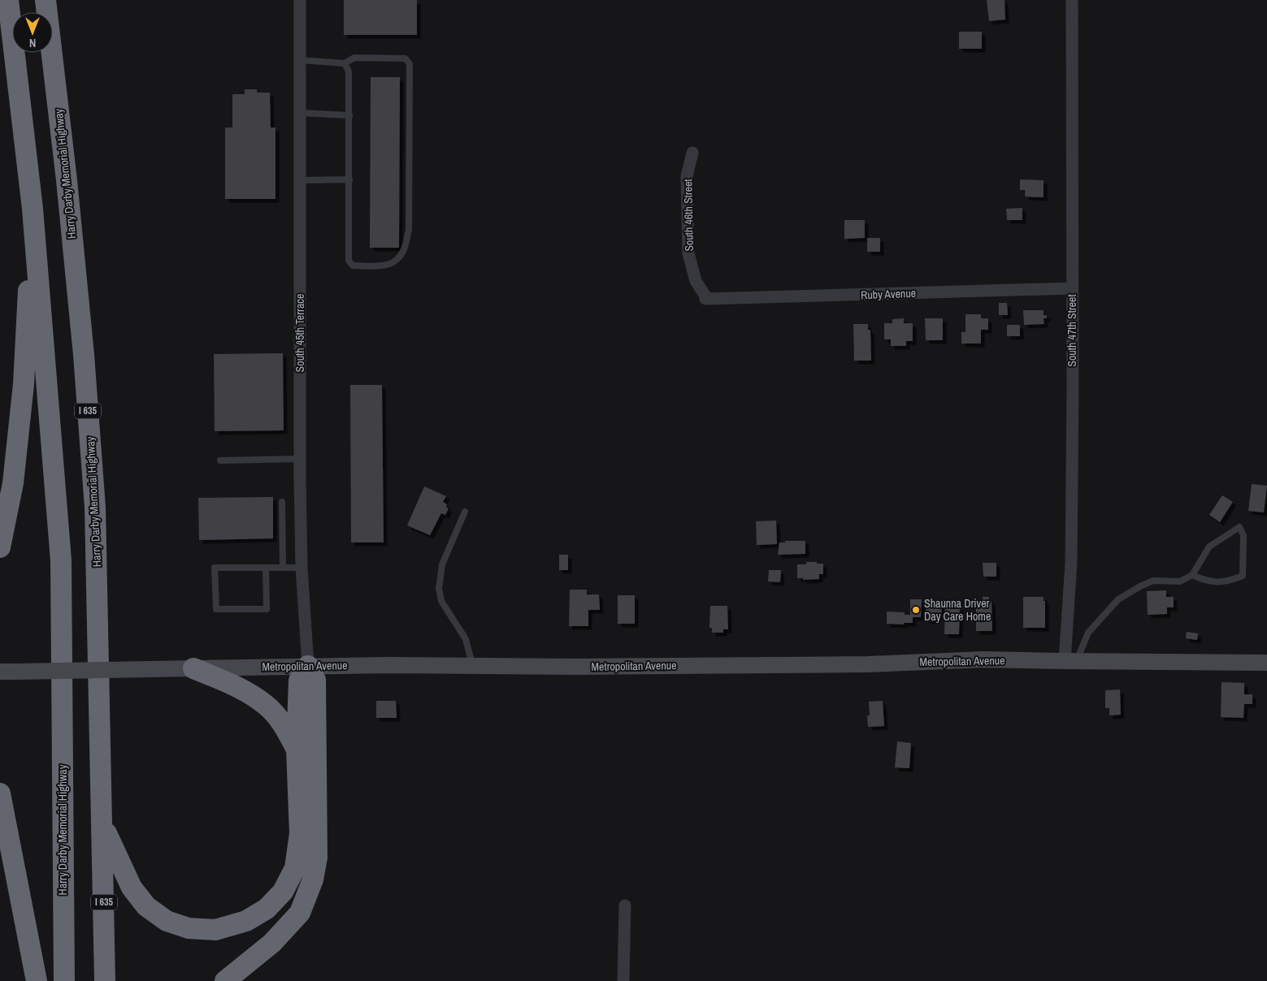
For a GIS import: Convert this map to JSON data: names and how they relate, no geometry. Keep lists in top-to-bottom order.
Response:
{
  "streets": {
    "highway": ["Harry Darby Memorial Highway", "I 635"],
    "main road": ["Metropolitan Avenue"],
    "street": [
      "South 46th Street",
      "Ruby Avenue",
      "South 47th Street",
      "South 45th Terrace"
    ]
  },
  "crossings": [
    ["South 46th Street", "Ruby Avenue"],
    ["Ruby Avenue", "South 47th Street"],
    ["South 47th Street", "Metropolitan Avenue"],
    ["South 45th Terrace", "Metropolitan Avenue"]
  ],
  "places": ["Shaunna Driver Day Care Home"],
  "north": "bottom"
}
